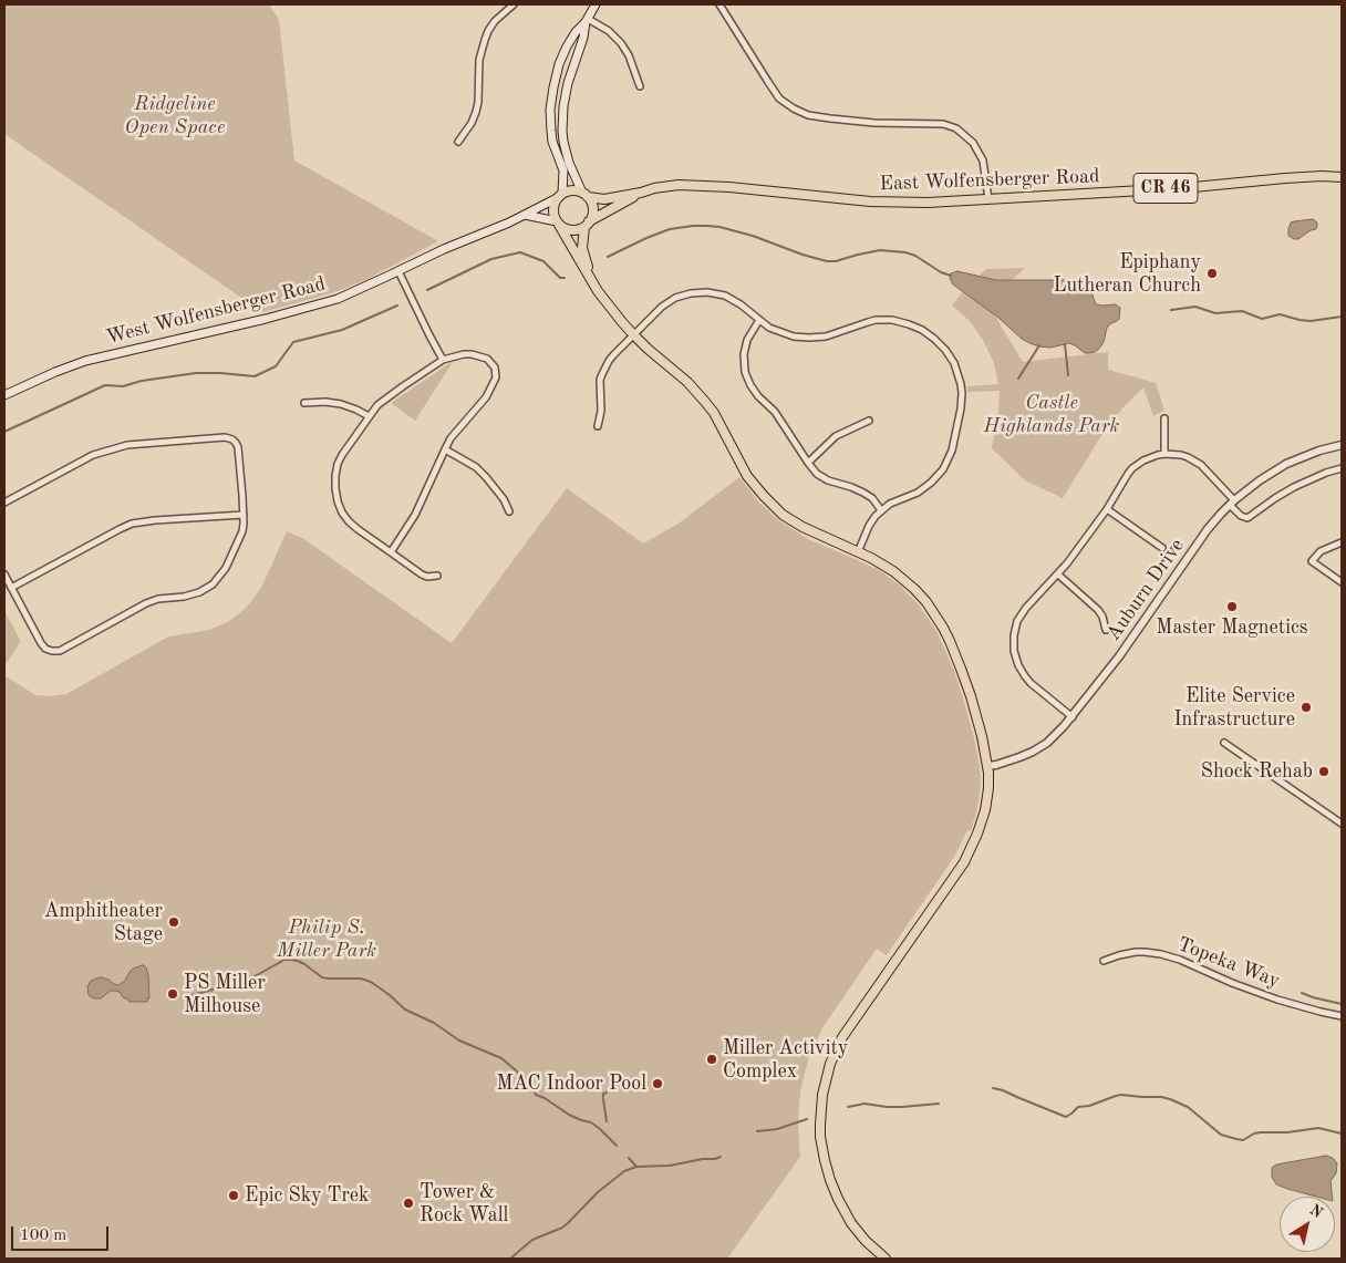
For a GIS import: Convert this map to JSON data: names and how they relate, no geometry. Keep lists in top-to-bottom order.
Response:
{
  "streets": {
    "main road": ["East Wolfensberger Road", "CR 46", "West Wolfensberger Road"],
    "street": ["Auburn Drive", "Topeka Way"]
  },
  "crossings": [
    ["East Wolfensberger Road", "West Wolfensberger Road"]
  ],
  "parks": ["Ridgeline Open Space", "Castle Highlands Park", "Philip S. Miller Park"],
  "places": [
    "Epiphany Lutheran Church",
    "Master Magnetics",
    "Elite Service Infrastructure",
    "Shock Rehab",
    "Amphitheater Stage",
    "PS Miller Milhouse",
    "Miller Activity Complex",
    "MAC Indoor Pool",
    "Epic Sky Trek",
    "Tower & Rock Wall"
  ],
  "scale_bar": "100 m",
  "north": "top right"
}
